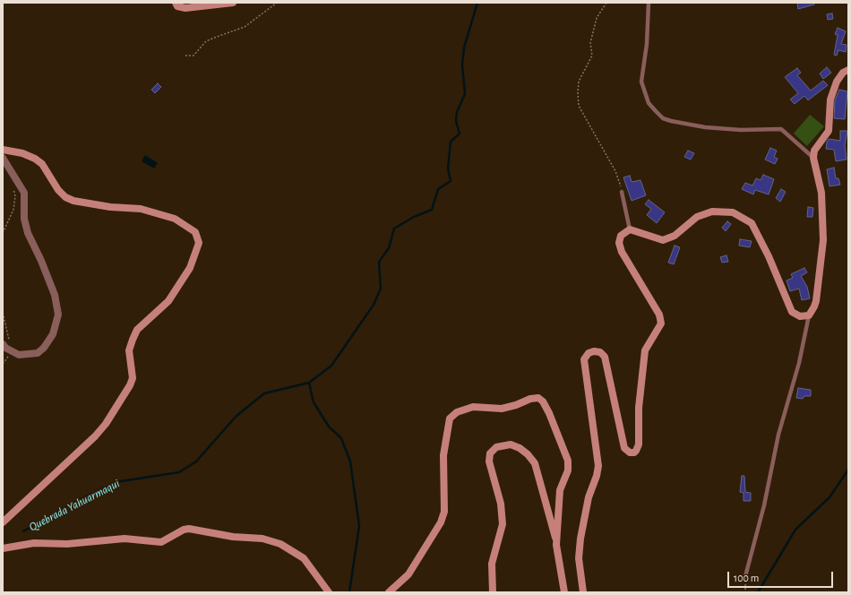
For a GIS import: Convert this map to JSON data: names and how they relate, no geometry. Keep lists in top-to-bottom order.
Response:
{
  "water": ["Quebrada Yahuarmaqui"],
  "scale_bar": "100 m"
}
